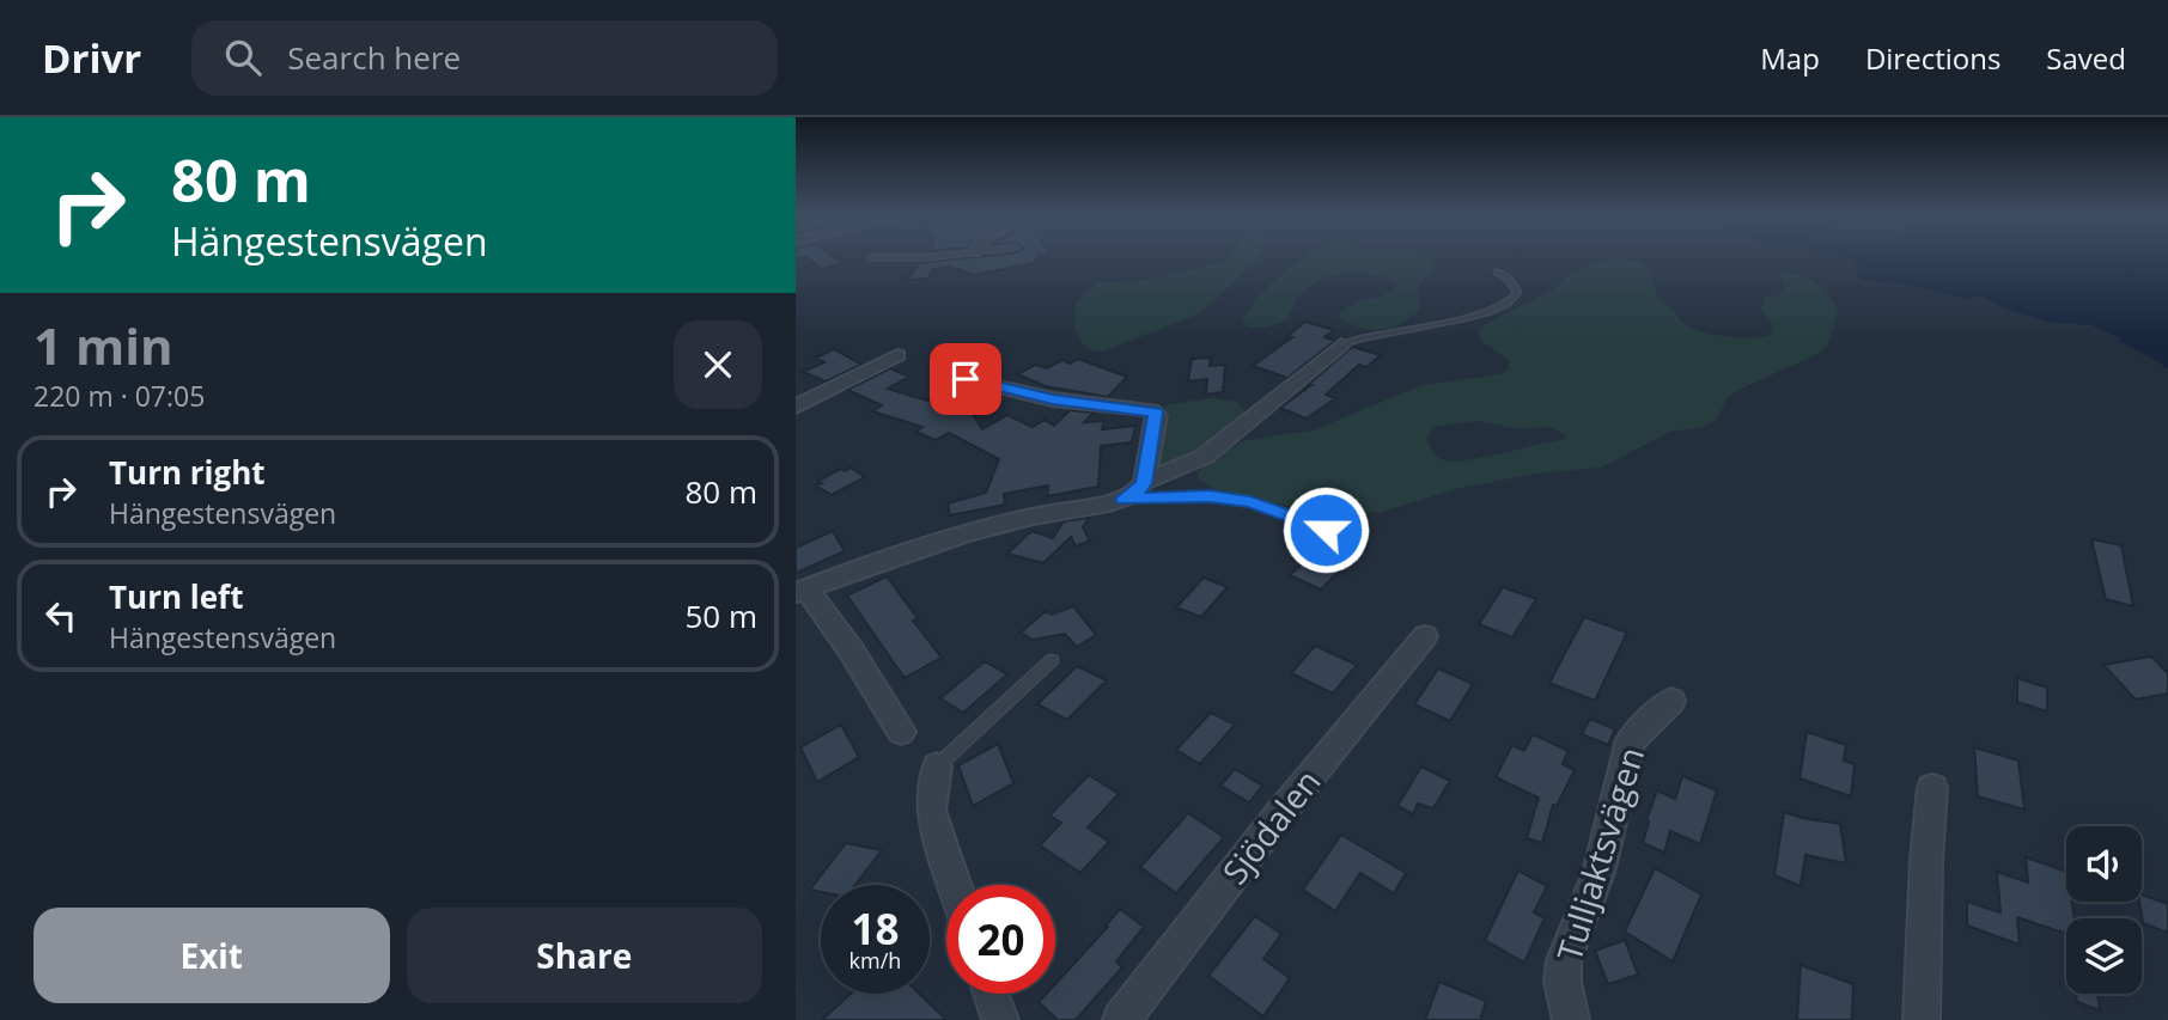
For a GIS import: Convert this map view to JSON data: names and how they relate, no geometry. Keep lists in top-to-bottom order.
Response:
{
  "streets": {
    "street": ["Sjödalen", "Tulljaktsvägen"]
  },
  "page": {
    "header": "Drivr",
    "search": "Search here",
    "nav": ["Map", "Directions", "Saved"],
    "turn": ["80 m", "Hängestensvägen"],
    "heading": ["1 min", "220 m · 07:05"],
    "list": [
      {
        "name": "Turn right",
        "note": "Hängestensvägen",
        "value": "80 m"
      },
      {
        "name": "Turn left",
        "note": "Hängestensvägen",
        "value": "50 m"
      }
    ],
    "speed": "18 km/h",
    "limit": "20",
    "buttons": ["Exit", "Share"]
  }
}
